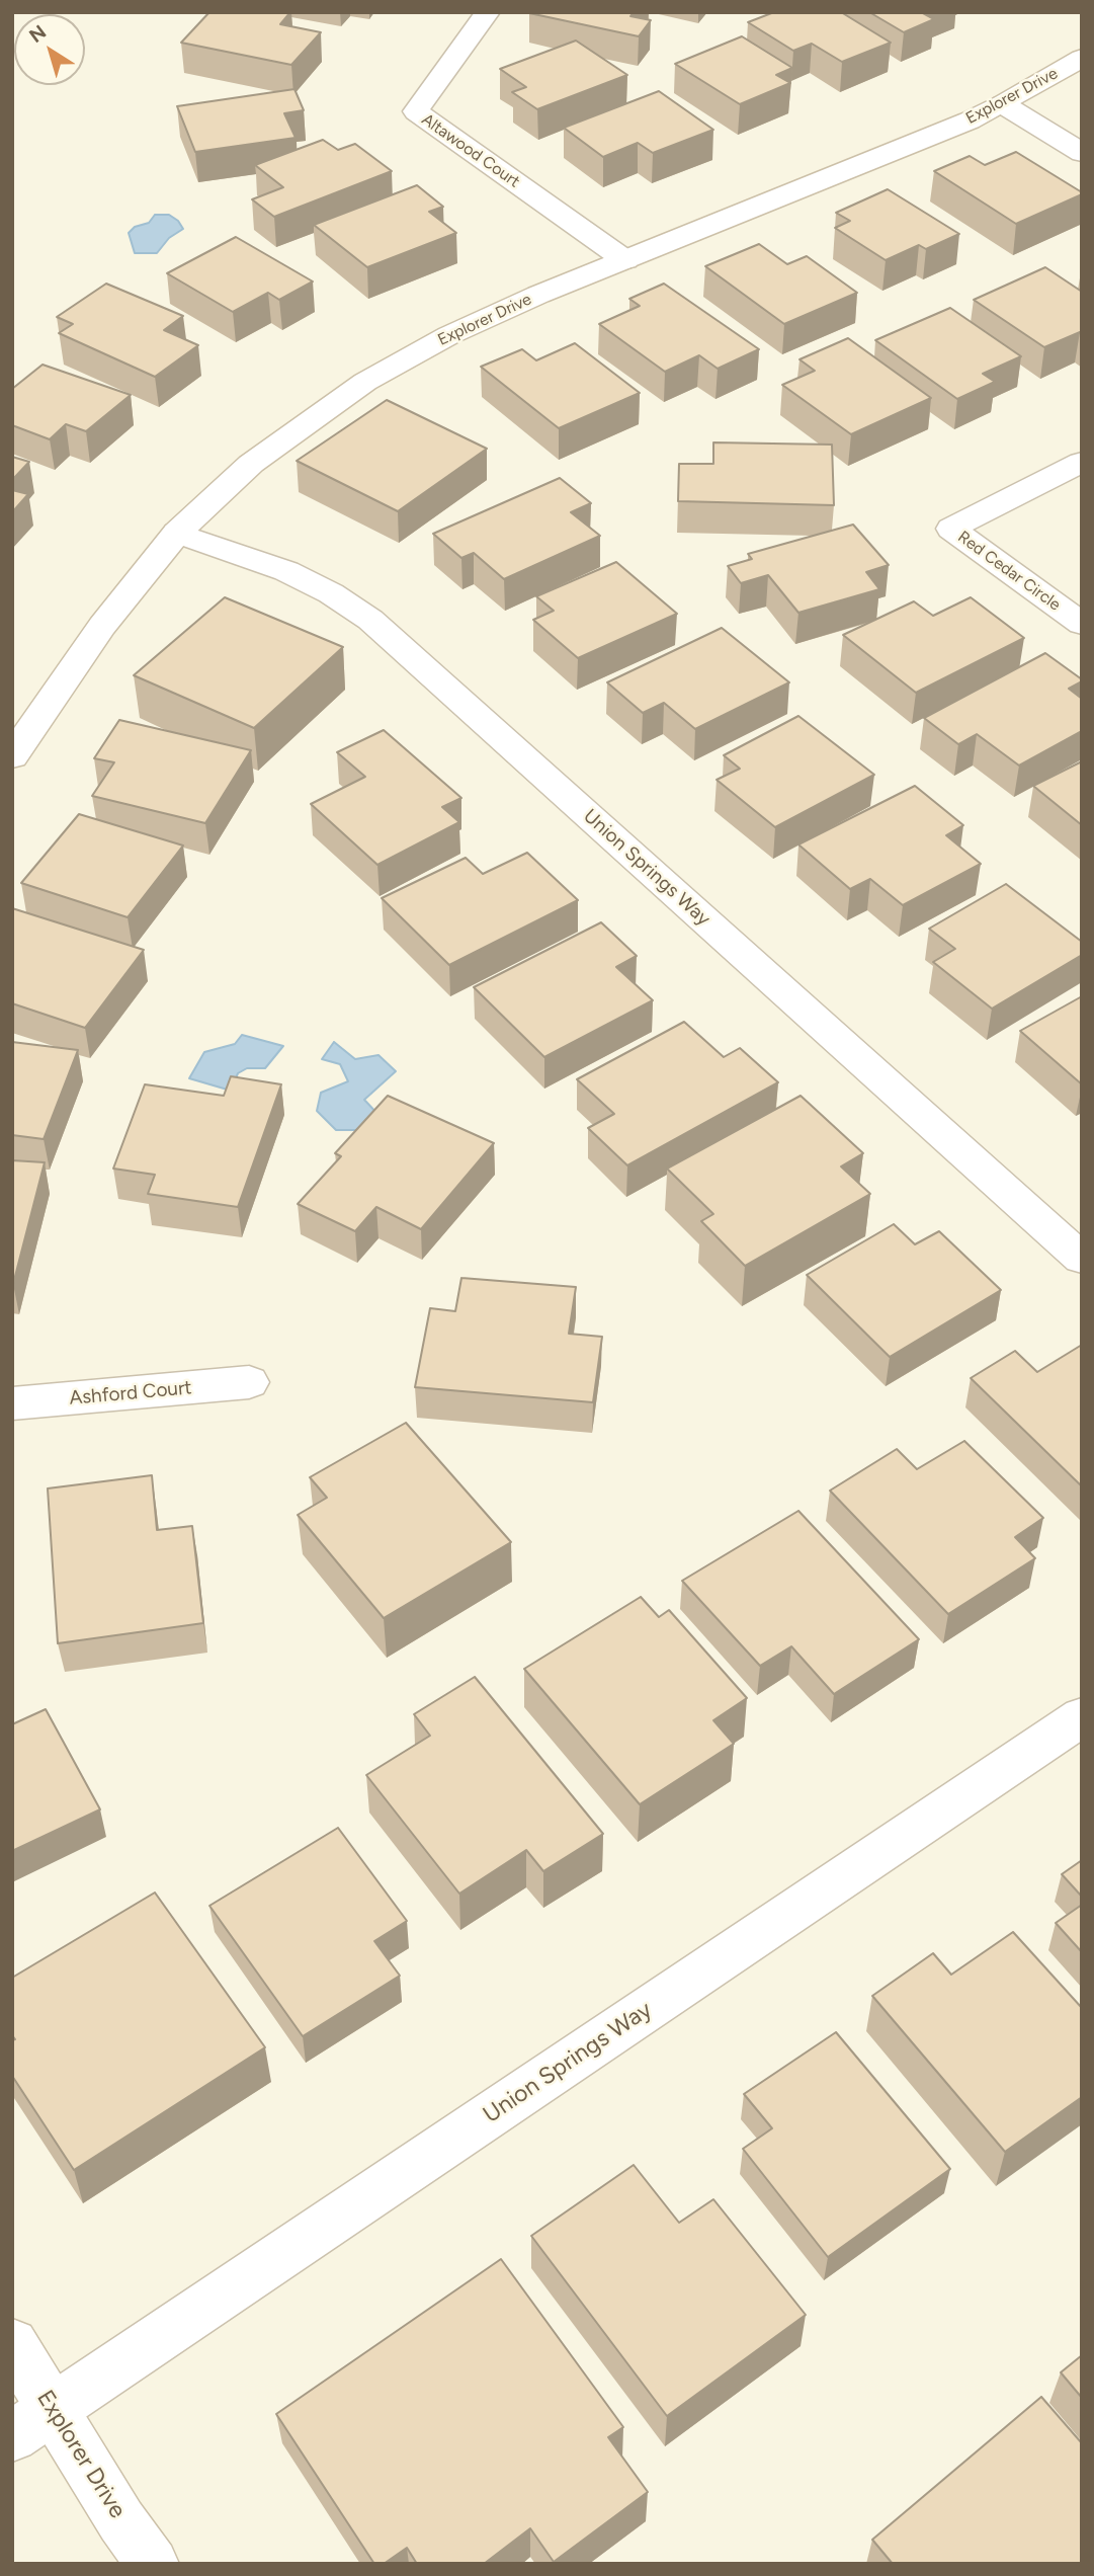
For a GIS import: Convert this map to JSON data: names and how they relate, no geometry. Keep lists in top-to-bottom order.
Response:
{
  "streets": {
    "street": [
      "Explorer Drive",
      "Altawood Court",
      "Red Cedar Circle",
      "Union Springs Way",
      "Ashford Court"
    ]
  },
  "crossings": [
    ["Explorer Drive", "Altawood Court"],
    ["Explorer Drive", "Union Springs Way"]
  ],
  "north": "top left"
}
